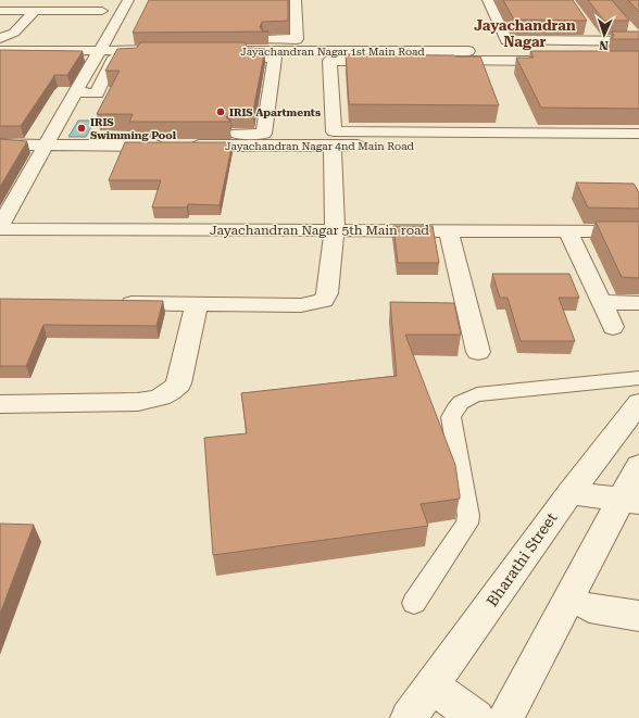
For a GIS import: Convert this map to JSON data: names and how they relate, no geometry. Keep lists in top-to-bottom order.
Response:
{
  "streets": {
    "street": [
      "Jayachandran Nagar 1st Main Road",
      "Jayachandran Nagar 4nd Main Road",
      "Jayachandran Nagar 5th Main road",
      "Bharathi Street"
    ]
  },
  "crossings": [
    ["Jayachandran Nagar 1st Main Road", "Jayachandran Nagar 4nd Main Road"]
  ],
  "districts": ["Jayachandran Nagar"],
  "places": ["IRIS Apartments", "IRIS Swimming Pool"],
  "north": "bottom"
}
